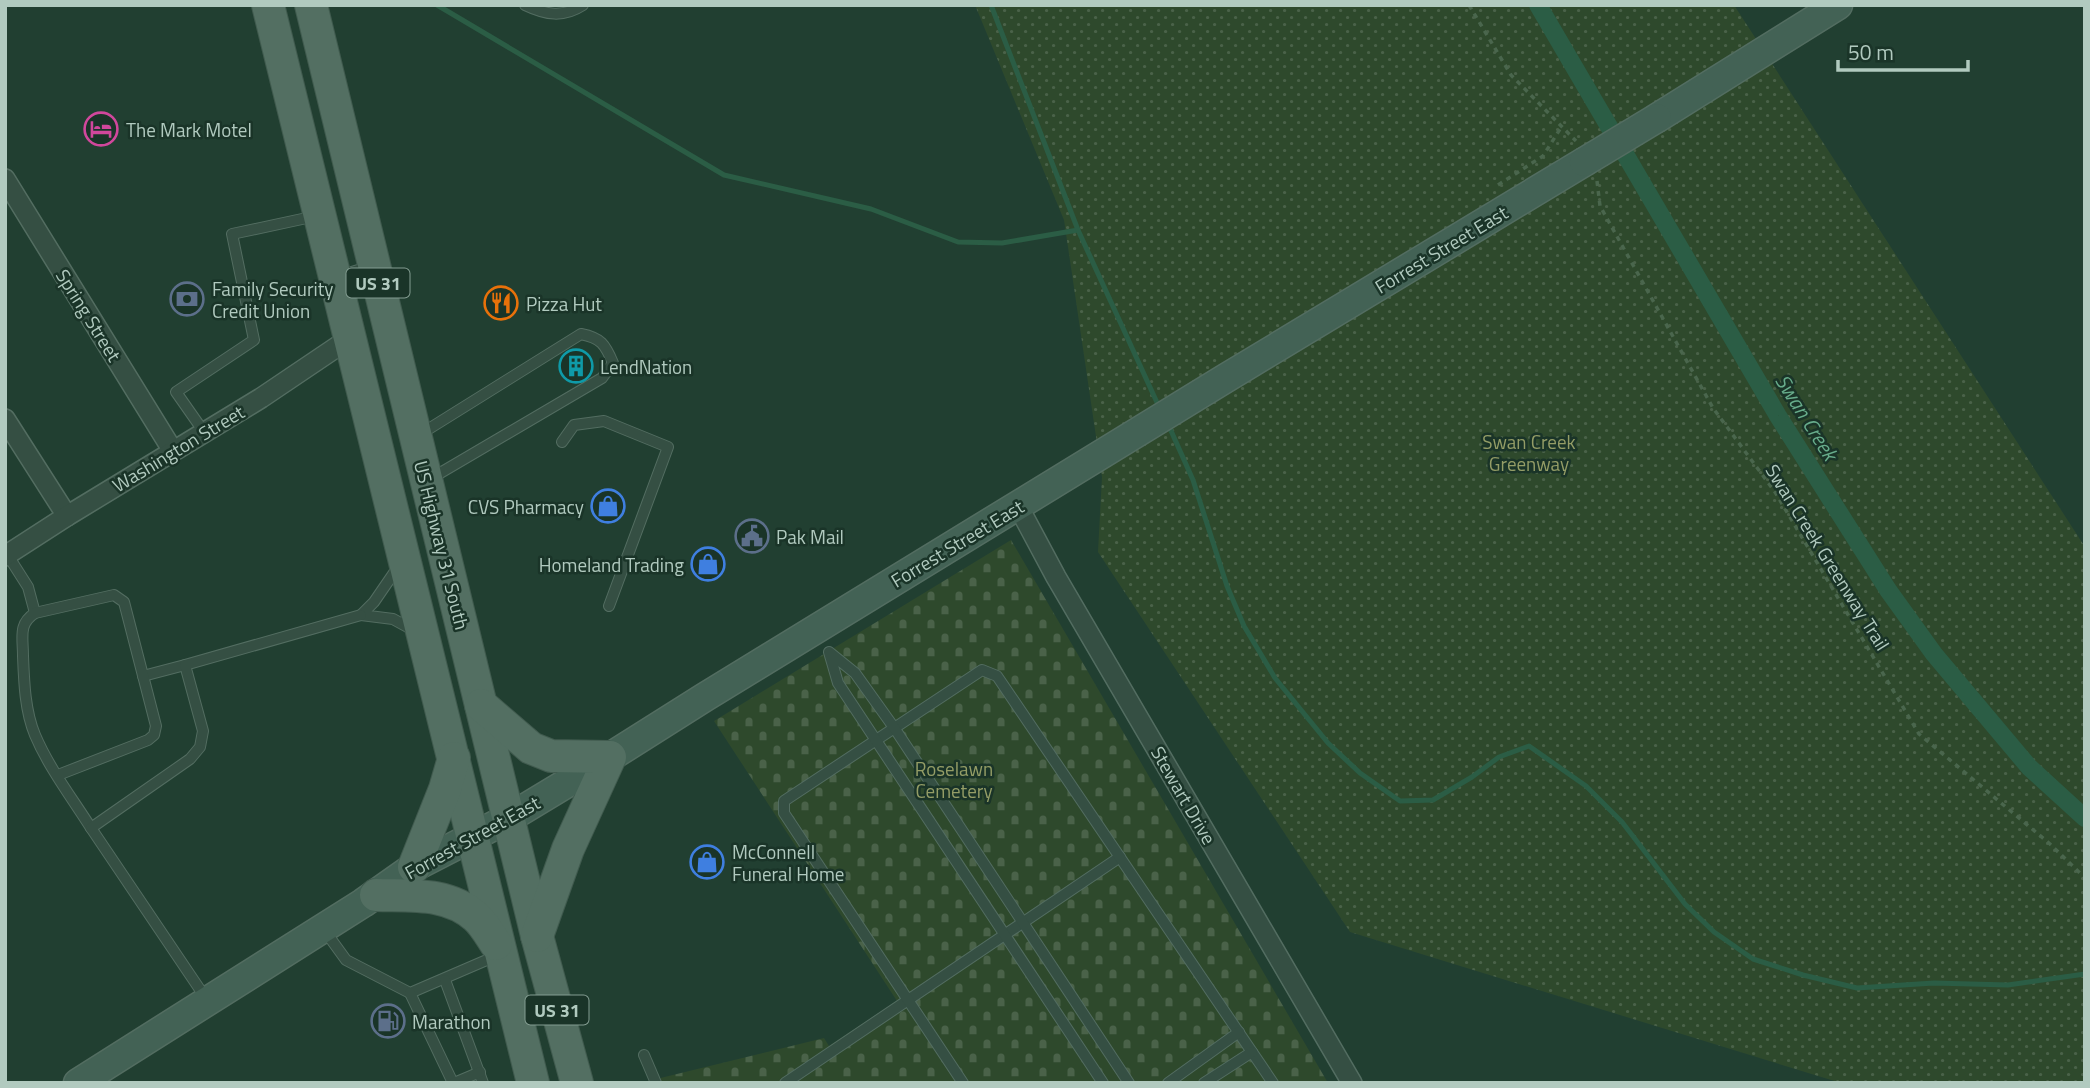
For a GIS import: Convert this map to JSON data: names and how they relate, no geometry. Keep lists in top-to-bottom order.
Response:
{
  "streets": {
    "main road": ["US 31", "US Highway 31 South"],
    "street": [
      "Forrest Street East",
      "Spring Street",
      "Washington Street",
      "Stewart Drive"
    ],
    "path": ["Swan Creek Greenway Trail"]
  },
  "crossings": [
    ["Forrest Street East", "US Highway 31 South"],
    ["Forrest Street East", "Stewart Drive"],
    ["Spring Street", "Washington Street"],
    ["Washington Street", "US Highway 31 South"]
  ],
  "water": ["Swan Creek"],
  "parks": ["Swan Creek Greenway", "Roselawn Cemetery"],
  "places": {
    "hotel": ["The Mark Motel"],
    "bank": ["Family Security Credit Union"],
    "restaurant": ["Pizza Hut"],
    "building": ["LendNation"],
    "shop": ["CVS Pharmacy", "Homeland Trading", "McConnell Funeral Home"],
    "public building": ["Pak Mail"],
    "fuel station": ["Marathon"]
  },
  "scale_bar": "50 m"
}
